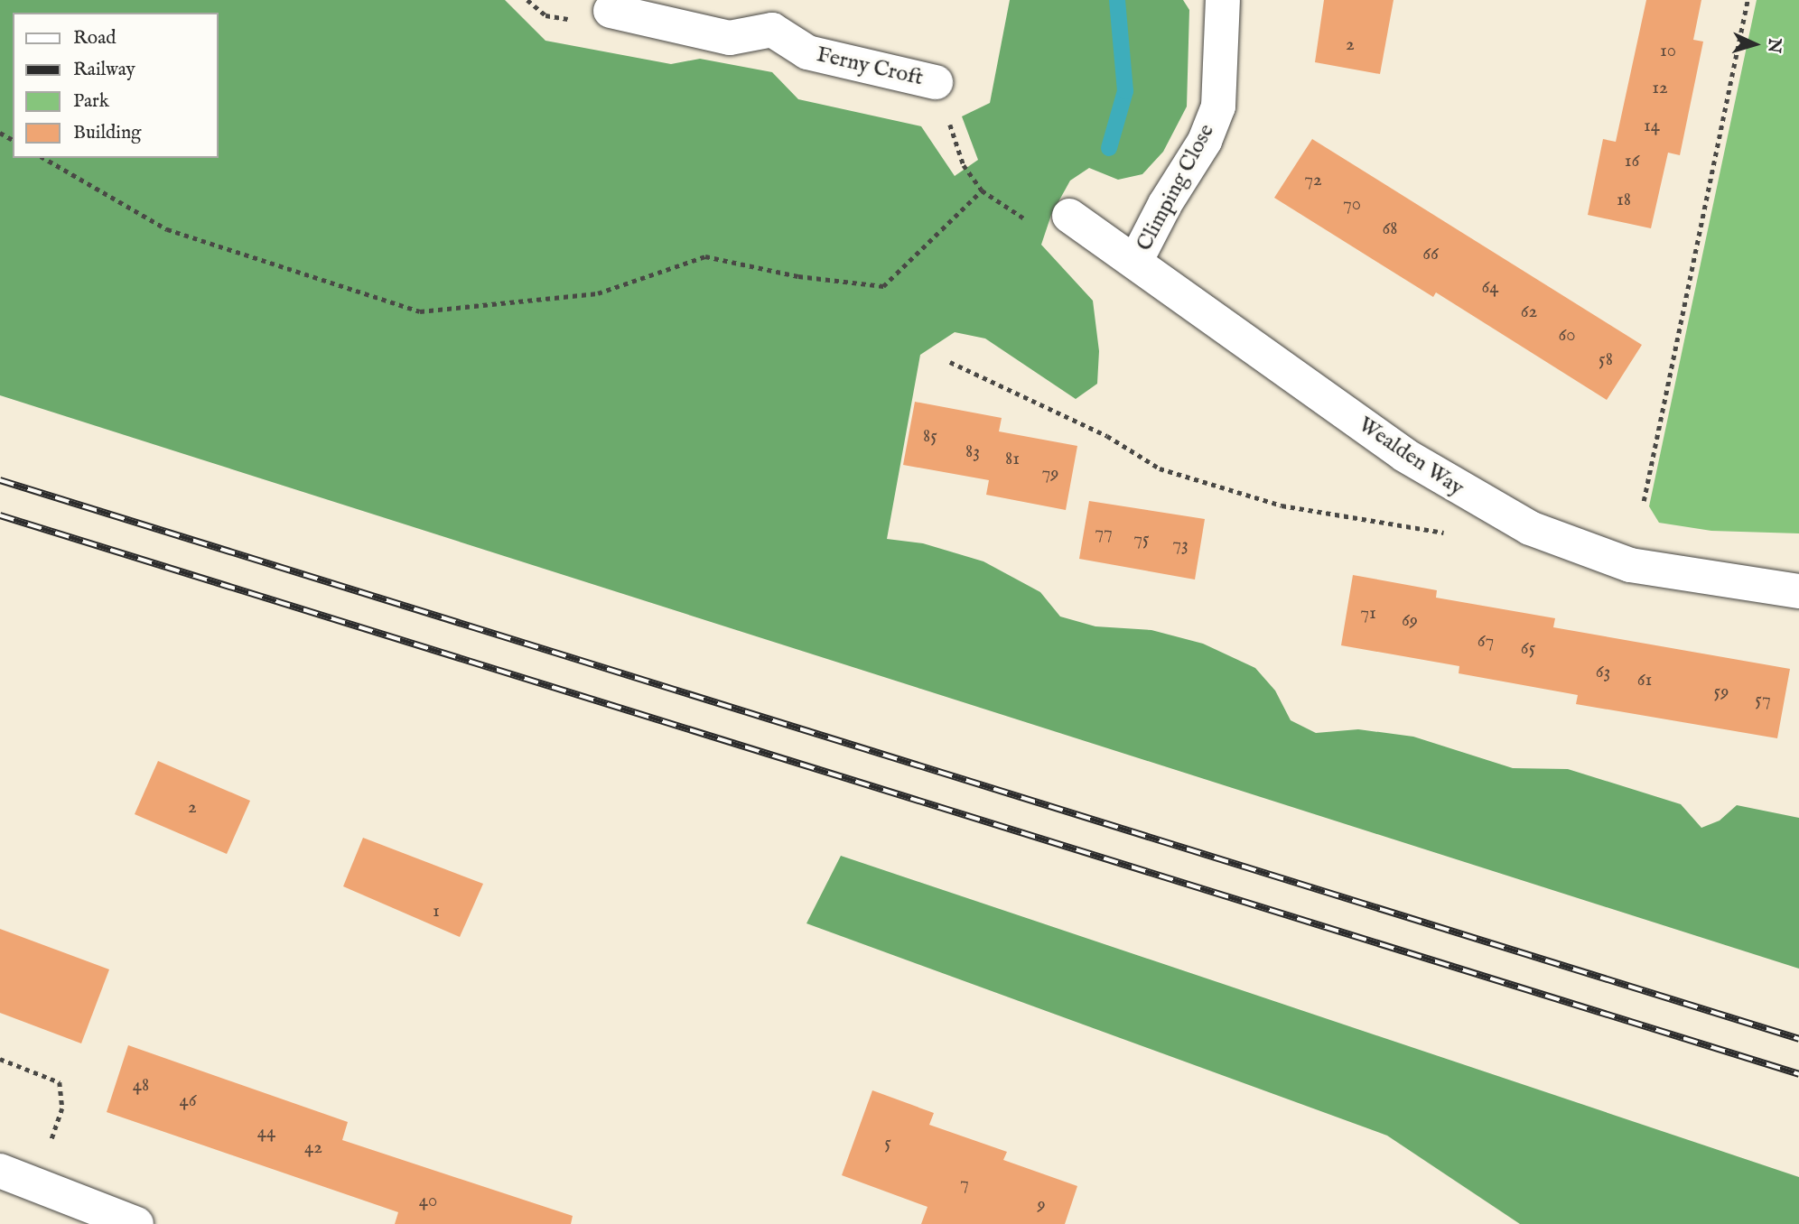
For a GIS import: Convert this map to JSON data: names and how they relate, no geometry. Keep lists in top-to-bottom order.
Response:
{
  "streets": {
    "street": ["Ferny Croft", "Climping Close", "Wealden Way"]
  },
  "crossings": [
    ["Climping Close", "Wealden Way"]
  ],
  "house_numbers": [
    "2",
    "10",
    "12",
    "14",
    "16",
    "72",
    "18",
    "70",
    "68",
    "66",
    "64",
    "62",
    "60",
    "58",
    "85",
    "83",
    "81",
    "79",
    "77",
    "75",
    "73",
    "71",
    "69",
    "67",
    "65",
    "63",
    "61",
    "59",
    "57",
    "2",
    "1",
    "48",
    "46",
    "44",
    "5",
    "42",
    "7",
    "40",
    "9"
  ],
  "legend": [
    "Road",
    "Railway",
    "Park",
    "Building"
  ],
  "north": "right"
}
